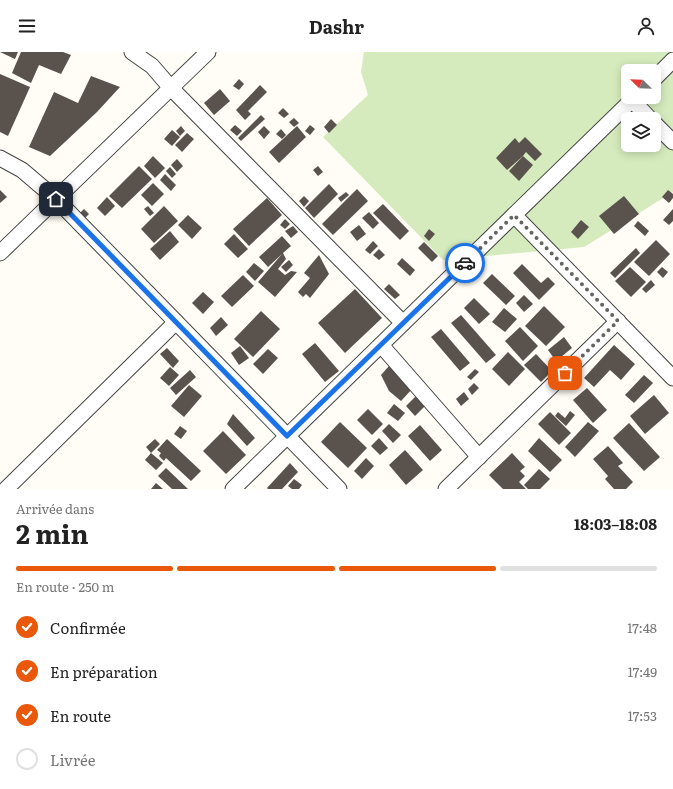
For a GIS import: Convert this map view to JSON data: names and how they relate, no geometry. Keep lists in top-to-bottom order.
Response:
{
  "north": "top left",
  "page": {
    "header": "Dashr",
    "heading": ["2 min", "Arrivée dans", "18:03–18:08"],
    "bar": "En route · 250 m",
    "list": [
      ["Confirmée", "17:48"],
      ["En préparation", "17:49"],
      ["En route", "17:53"],
      "Livrée"
    ]
  }
}
